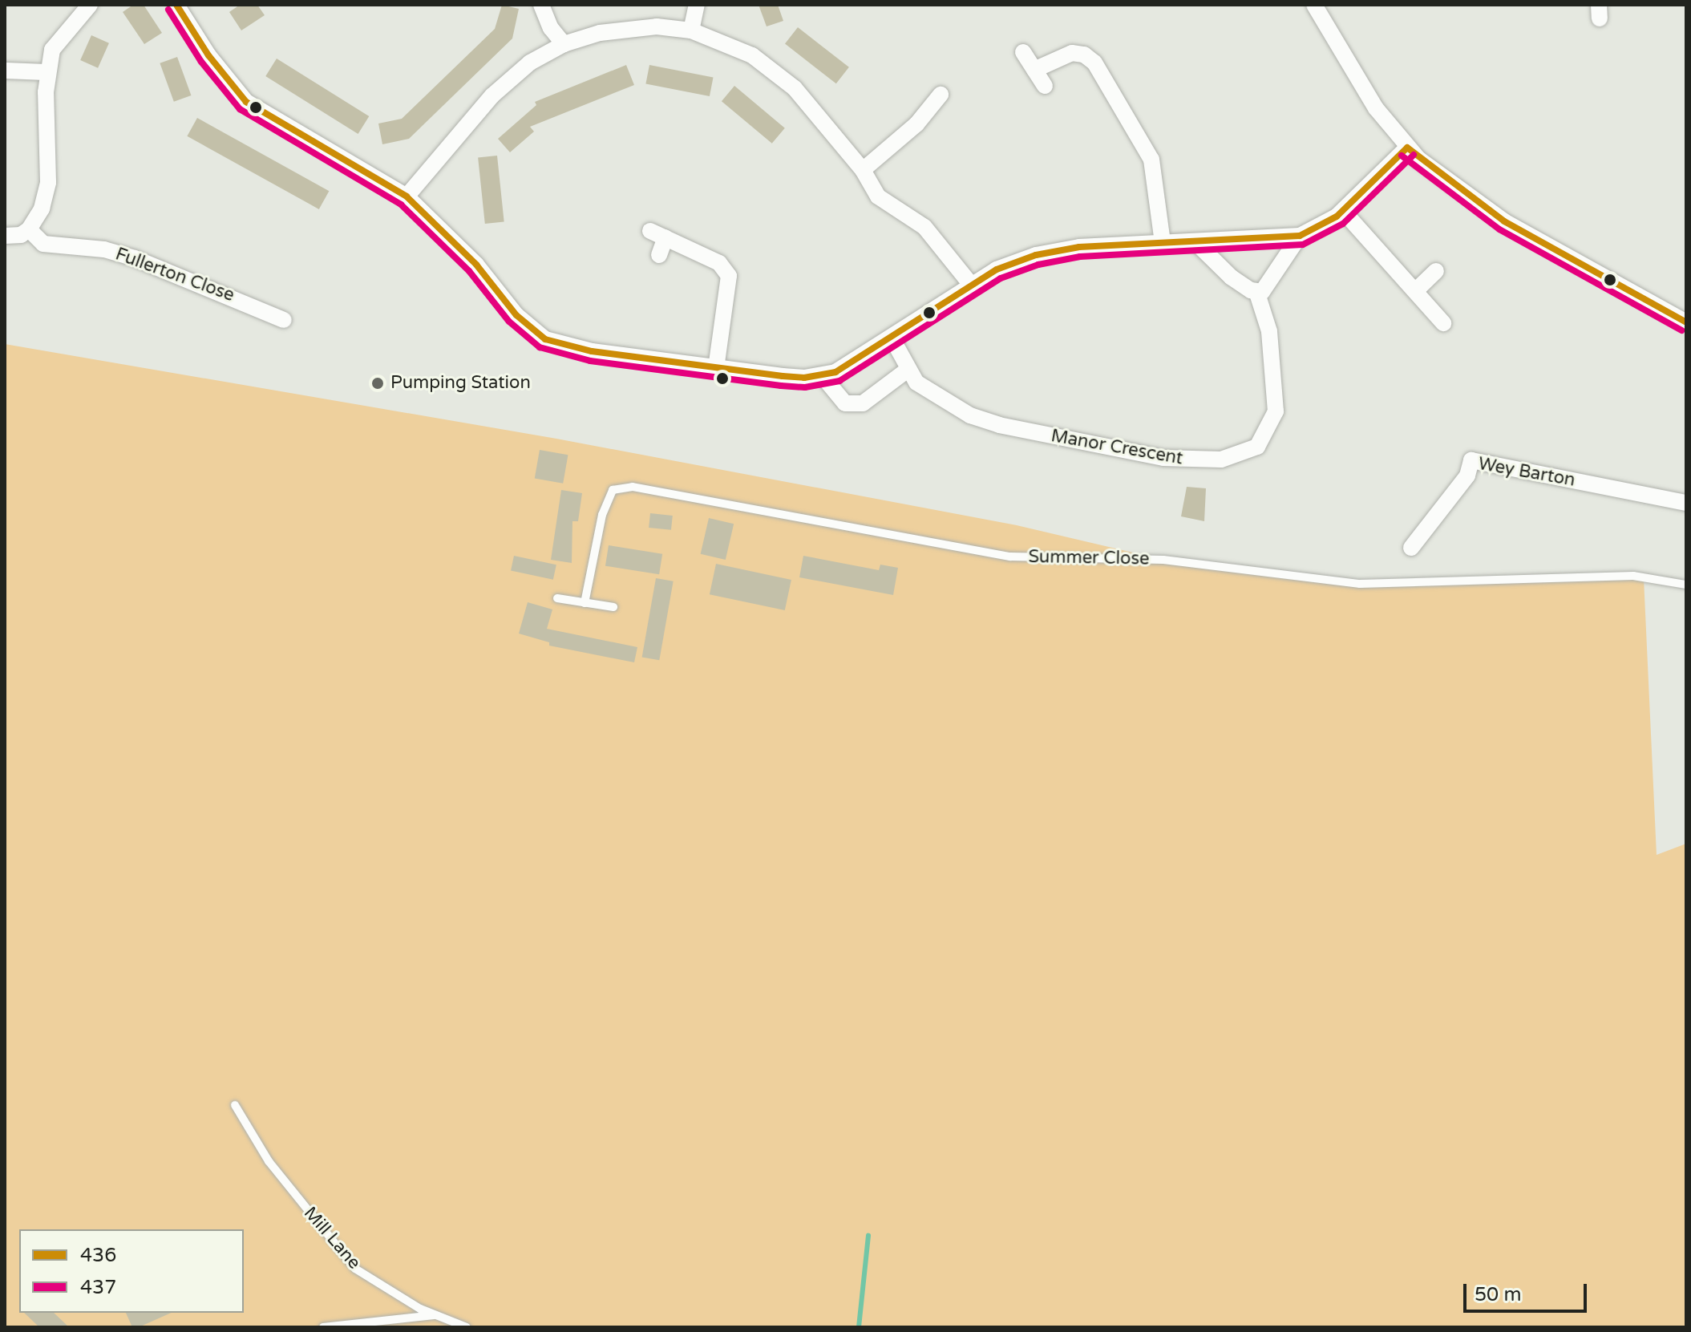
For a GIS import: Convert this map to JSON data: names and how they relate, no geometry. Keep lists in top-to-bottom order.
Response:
{
  "streets": {
    "street": ["Fullerton Close", "Manor Crescent", "Wey Barton"],
    "lane": ["Summer Close", "Mill Lane"]
  },
  "places": ["Pumping Station"],
  "lines": ["transit line 436", "transit line 437"],
  "legend": ["436", "437"],
  "scale_bar": "50 m"
}
